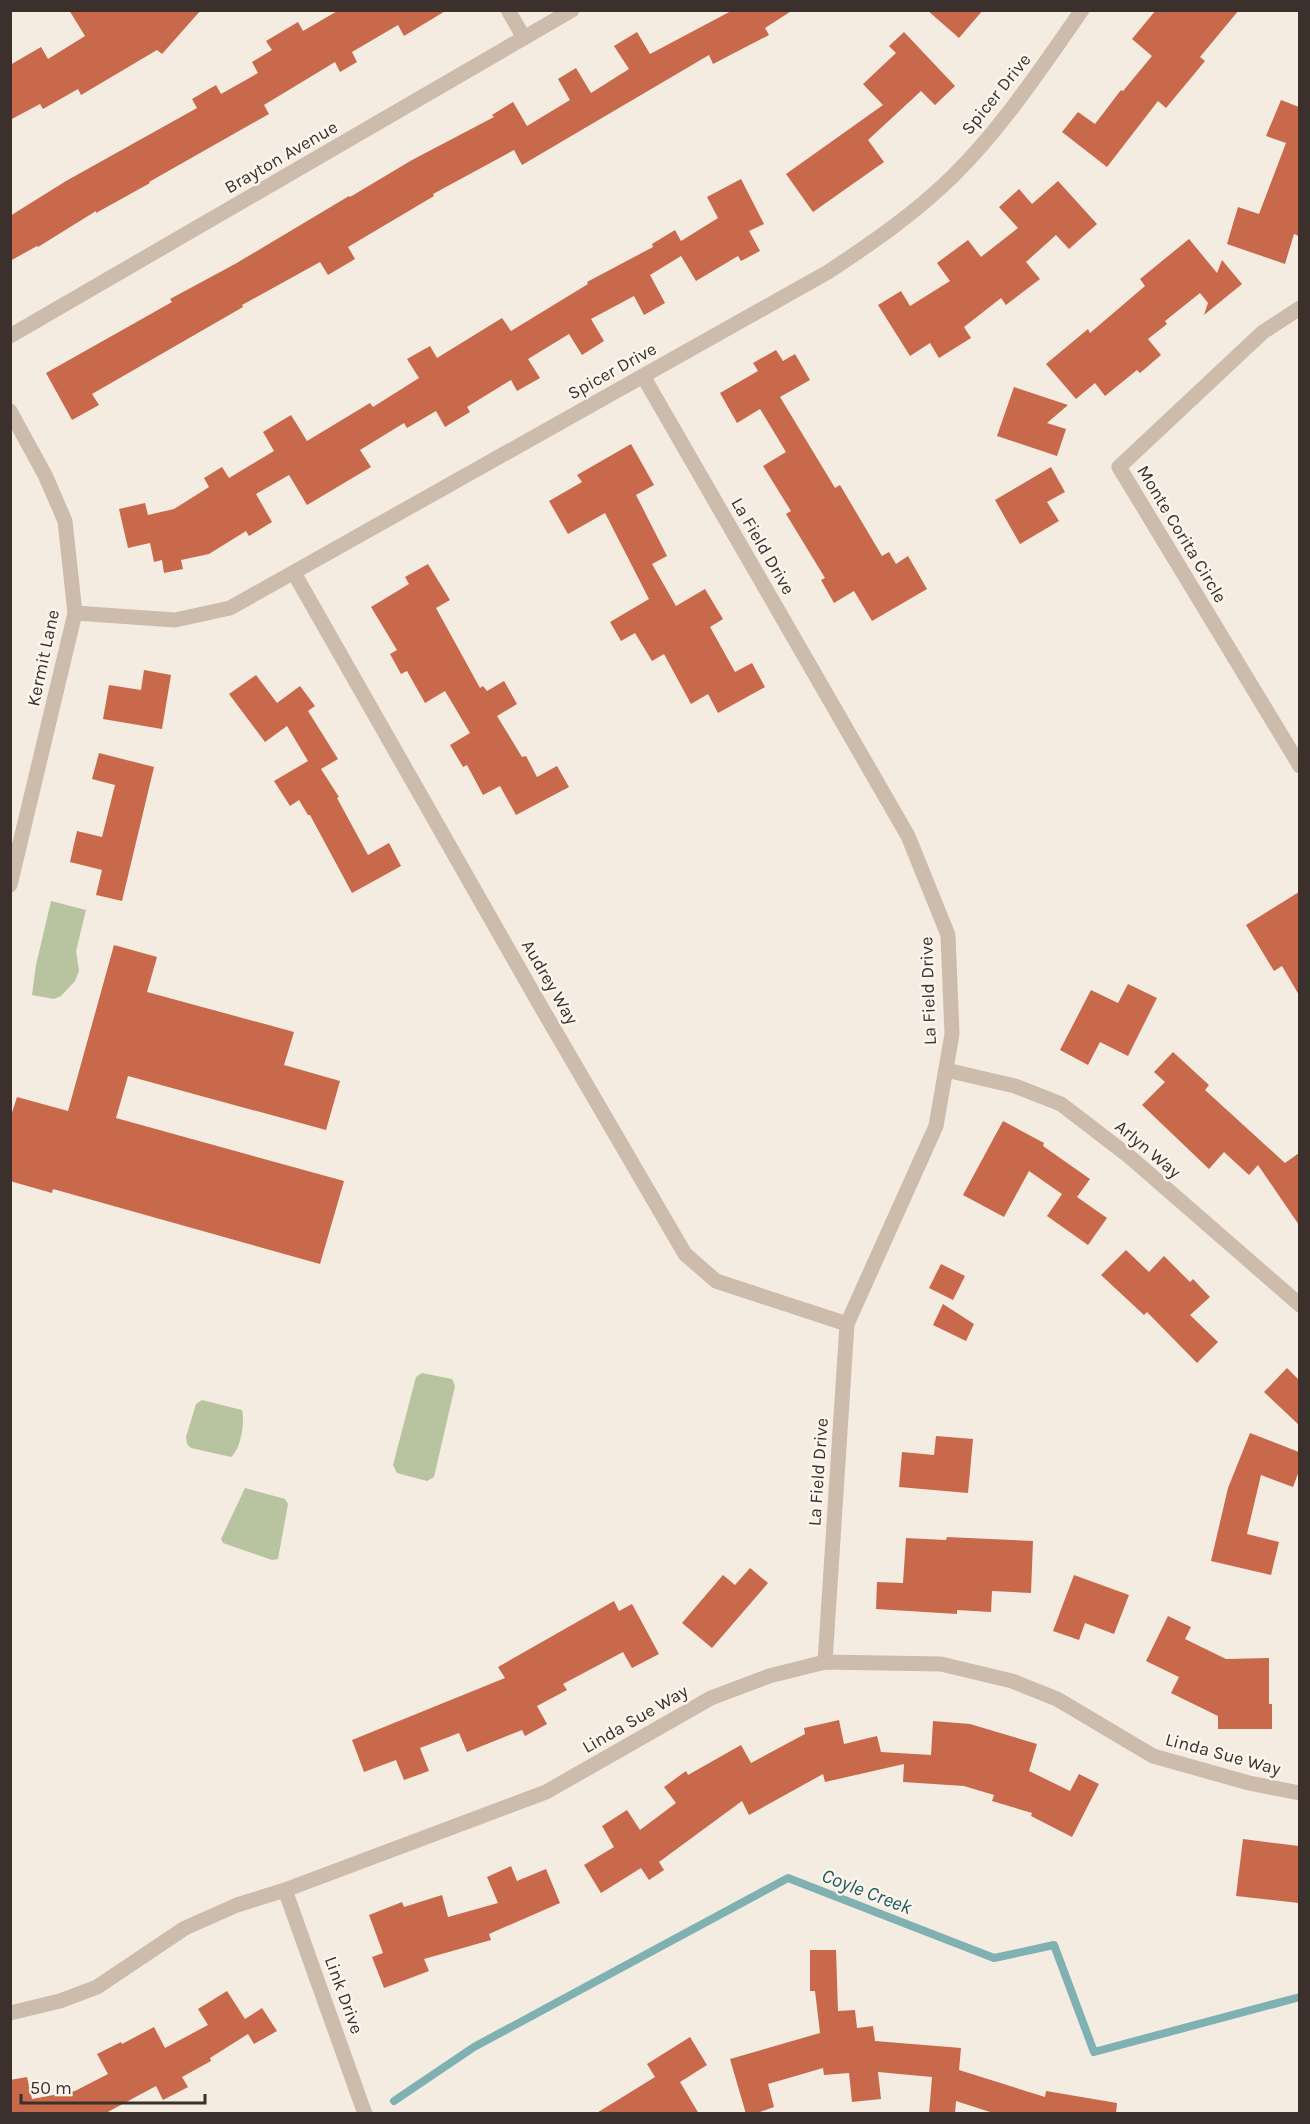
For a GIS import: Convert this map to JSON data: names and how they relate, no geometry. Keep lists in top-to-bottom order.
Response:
{
  "streets": {
    "street": [
      "Spicer Drive",
      "Brayton Avenue",
      "Monte Corita Circle",
      "La Field Drive",
      "Kermit Lane",
      "Audrey Way",
      "Arlyn Way",
      "Linda Sue Way",
      "Link Drive"
    ]
  },
  "crossings": [
    ["Spicer Drive", "La Field Drive"],
    ["Spicer Drive", "Kermit Lane"],
    ["Spicer Drive", "Audrey Way"],
    ["La Field Drive", "Audrey Way"],
    ["La Field Drive", "Arlyn Way"],
    ["La Field Drive", "Linda Sue Way"],
    ["Linda Sue Way", "Link Drive"]
  ],
  "water": ["Coyle Creek"],
  "scale_bar": "50 m"
}
